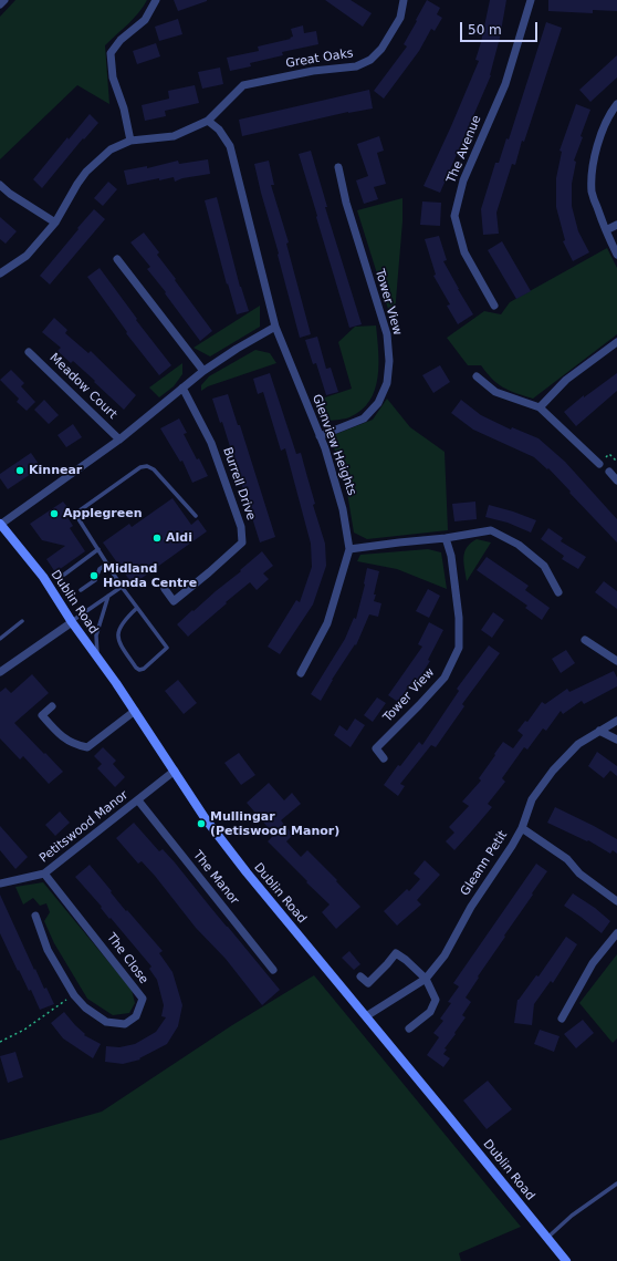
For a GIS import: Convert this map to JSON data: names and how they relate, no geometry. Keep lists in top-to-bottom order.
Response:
{
  "streets": {
    "main road": ["Dublin Road"],
    "street": [
      "Great Oaks",
      "The Avenue",
      "Tower View",
      "Meadow Court",
      "Glenview Heights",
      "Burrell Drive",
      "Petitswood Manor",
      "Gleann Petit",
      "The Manor",
      "The Close"
    ]
  },
  "crossings": [
    ["Great Oaks", "Glenview Heights"],
    ["Tower View", "Glenview Heights"],
    ["Dublin Road", "Petitswood Manor"],
    ["Dublin Road", "Gleann Petit"],
    ["Petitswood Manor", "The Manor"],
    ["Petitswood Manor", "The Close"]
  ],
  "places": [
    "Kinnear",
    "Applegreen",
    "Aldi",
    "Midland Honda Centre",
    "Mullingar (Petiswood Manor)"
  ],
  "scale_bar": "50 m"
}
